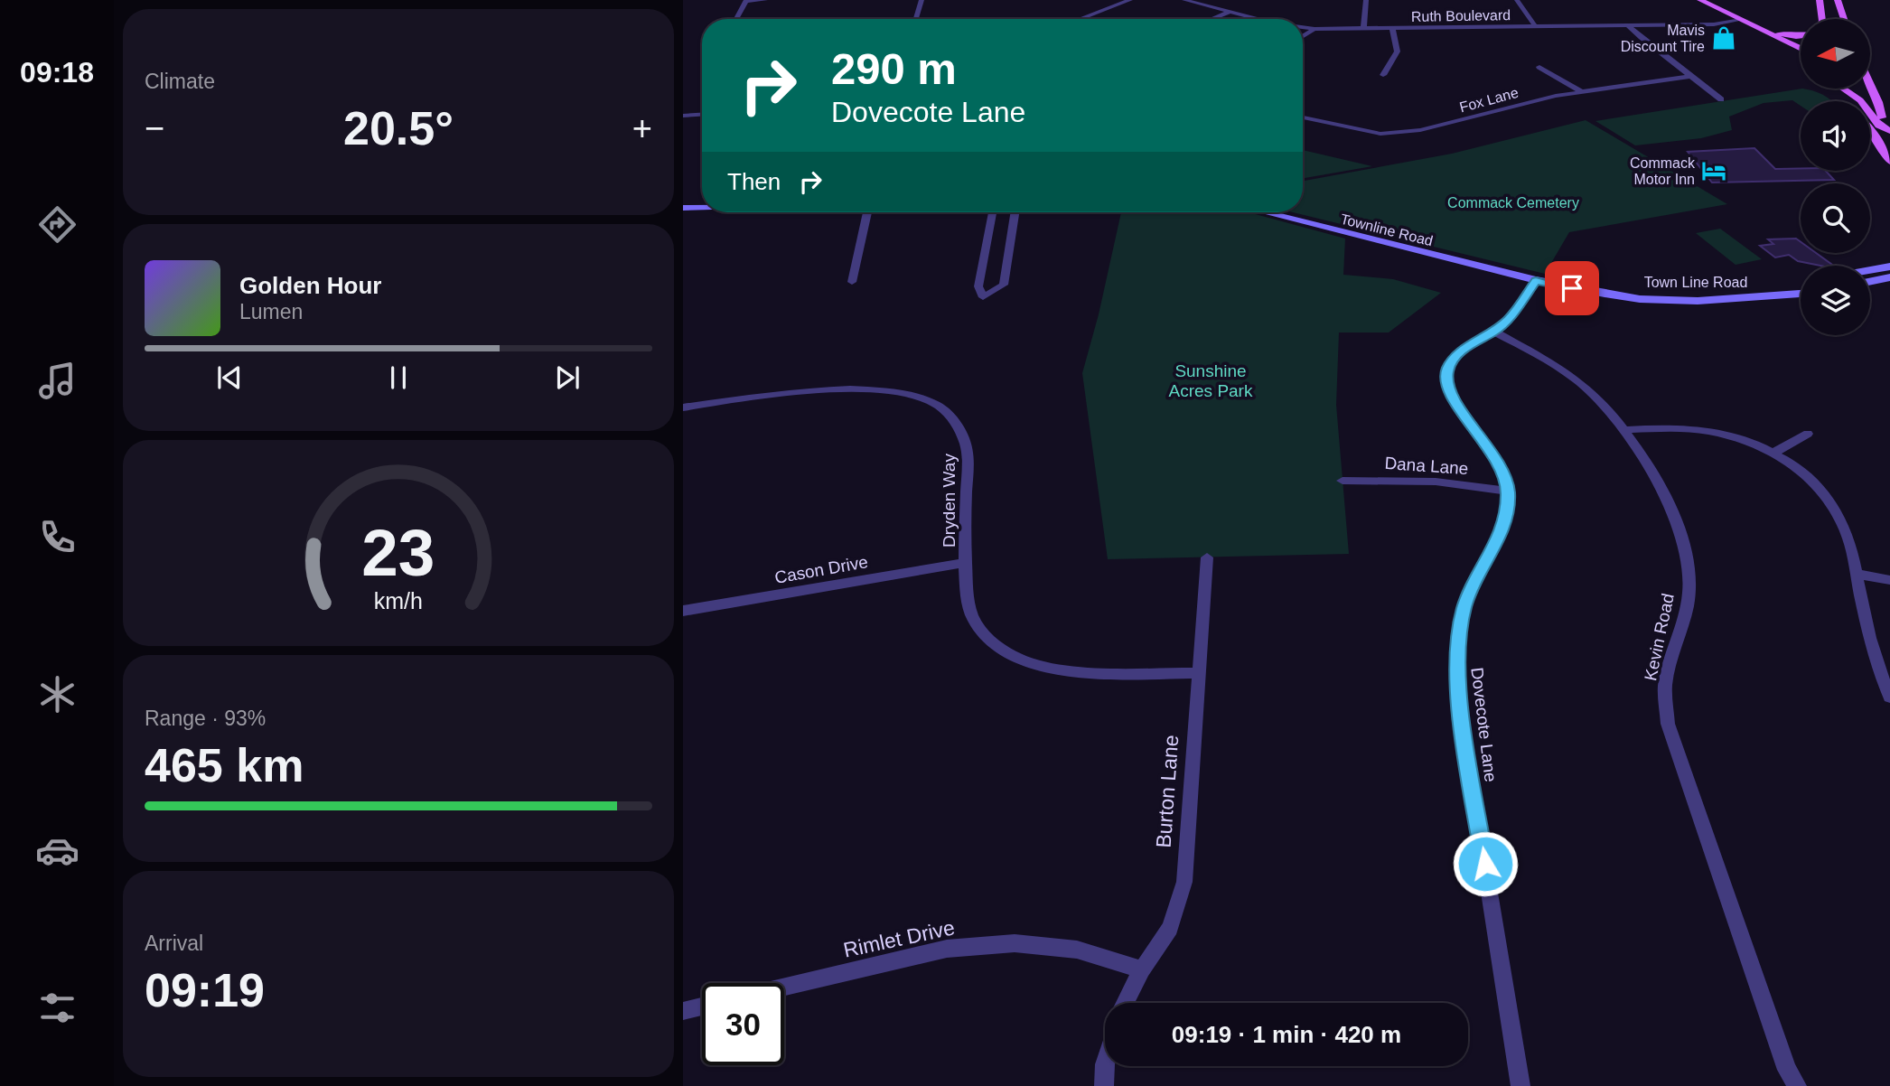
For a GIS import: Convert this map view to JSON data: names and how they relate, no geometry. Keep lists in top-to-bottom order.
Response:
{
  "streets": {
    "main road": ["Townline Road", "Town Line Road"],
    "street": [
      "Ruth Boulevard",
      "Fox Lane",
      "Dana Lane",
      "Dryden Way",
      "Cason Drive",
      "Kevin Road",
      "Dovecote Lane",
      "Burton Lane",
      "Rimlet Drive"
    ]
  },
  "crossings": [
    ["Townline Road", "Town Line Road"],
    ["Townline Road", "Dovecote Lane"],
    ["Town Line Road", "Dovecote Lane"],
    ["Dana Lane", "Dovecote Lane"],
    ["Dryden Way", "Cason Drive"],
    ["Dryden Way", "Burton Lane"],
    ["Kevin Road", "Dovecote Lane"],
    ["Burton Lane", "Rimlet Drive"]
  ],
  "parks": ["Commack Cemetery", "Sunshine Acres Park"],
  "places": {
    "shop": ["Mavis Discount Tire"],
    "hotel": ["Commack Motor Inn"]
  },
  "north": "left",
  "page": {
    "tabs": "09:18",
    "tile": [
      "Climate",
      ["Range · 93%", "465 km"],
      ["Arrival", "09:19"]
    ],
    "turn": ["290 m", "Dovecote Lane"],
    "heat": ["−", "20.5°", "+"],
    "then": "Then",
    "song": ["Golden Hour", "Lumen"],
    "limit": "30",
    "trip": "09:19 · 1 min · 420 m",
    "gauge": ["23", "km/h"]
  }
}
